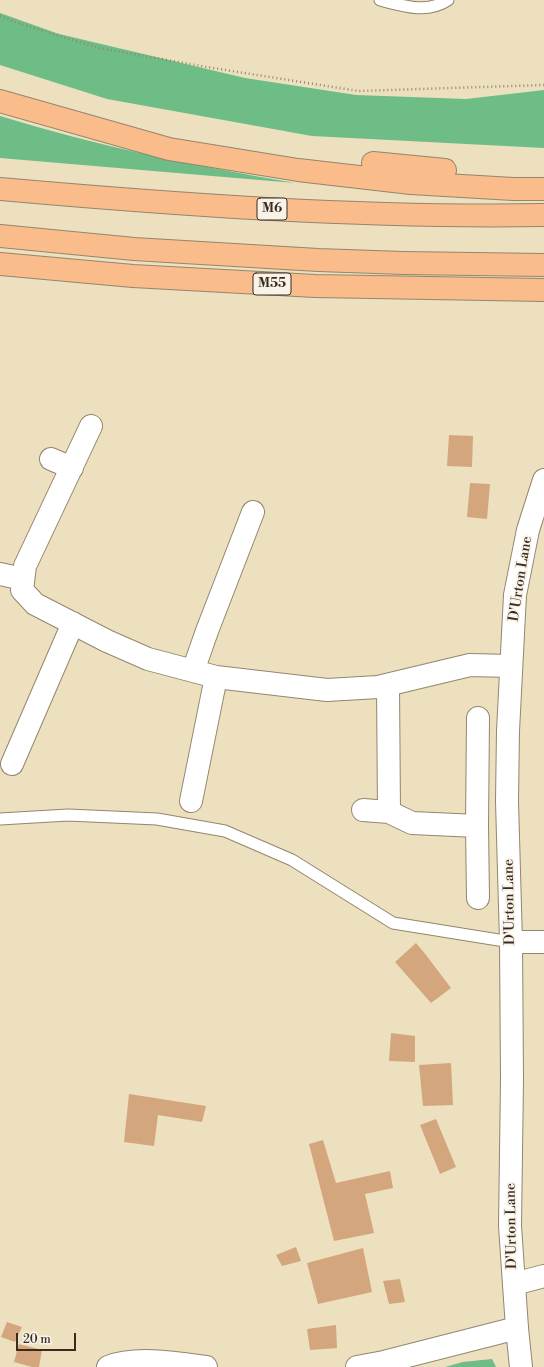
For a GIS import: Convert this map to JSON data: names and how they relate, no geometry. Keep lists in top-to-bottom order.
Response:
{
  "streets": {
    "highway": ["M6", "M55"],
    "street": ["D'Urton Lane"]
  },
  "scale_bar": "20 m"
}
